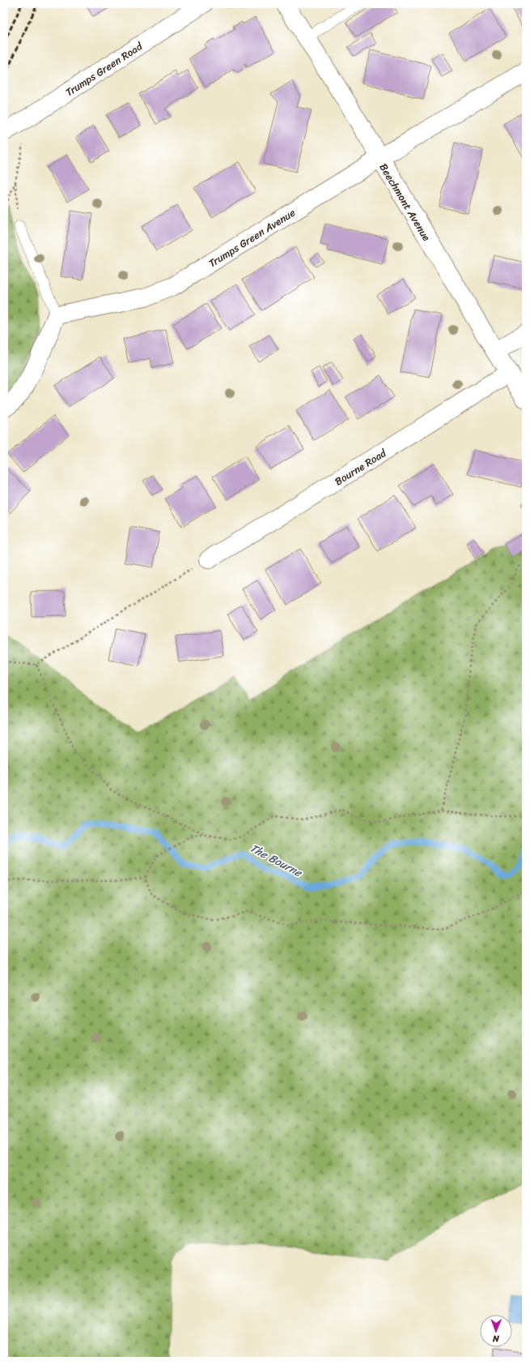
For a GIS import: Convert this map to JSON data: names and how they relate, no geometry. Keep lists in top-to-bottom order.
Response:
{
  "streets": {
    "street": [
      "Trumps Green Road",
      "Beechmont Avenue",
      "Trumps Green Avenue",
      "Bourne Road"
    ]
  },
  "crossings": [
    ["Beechmont Avenue", "Trumps Green Avenue"],
    ["Beechmont Avenue", "Bourne Road"]
  ],
  "water": ["The Bourne"],
  "north": "bottom"
}
